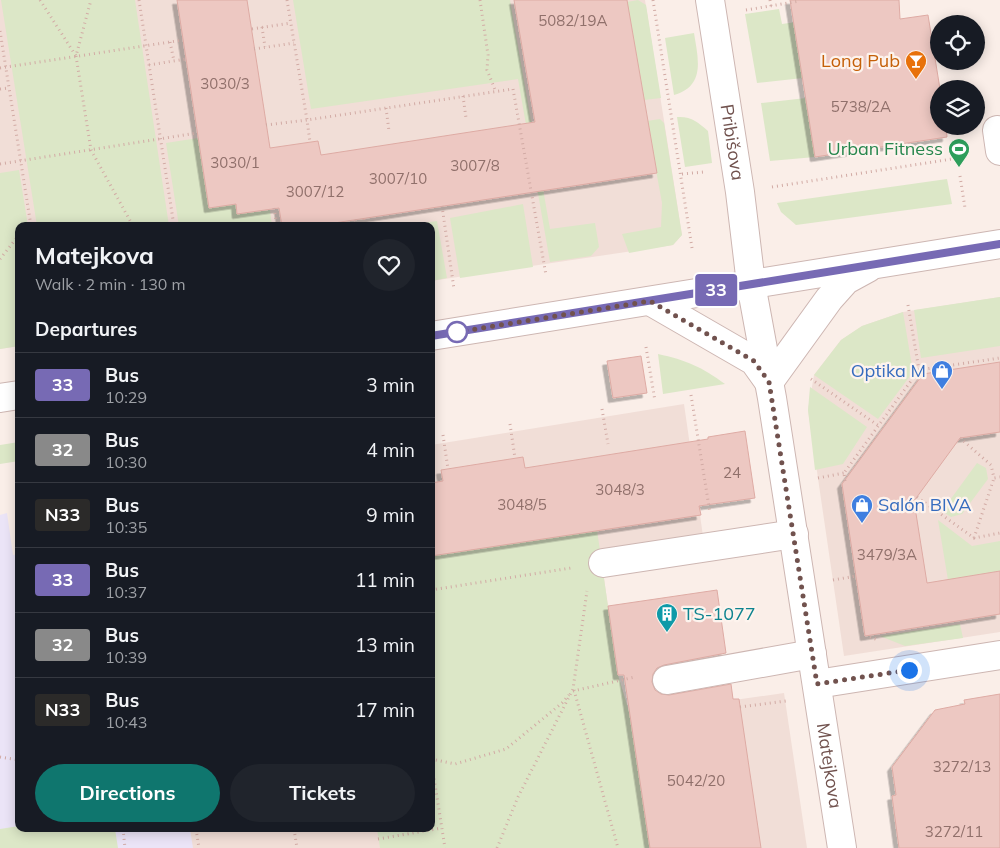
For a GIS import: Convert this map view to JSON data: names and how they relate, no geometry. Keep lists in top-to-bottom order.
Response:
{
  "streets": {
    "street": ["Pribišova", "Matejkova"]
  },
  "crossings": [
    ["Pribišova", "Matejkova"]
  ],
  "places": {
    "bar": ["Long Pub"],
    "sports": ["Urban Fitness"],
    "shop": ["Optika M", "Salón BIVA"],
    "building": ["TS-1077"]
  },
  "lines": ["bus line 33"],
  "house_numbers": [
    "5082/19A",
    "3030/3",
    "5738/2A",
    "3030/1",
    "3007/8",
    "3007/10",
    "3007/12",
    "24",
    "3048/3",
    "3048/5",
    "3479/3A",
    "3272/13",
    "5042/20",
    "3272/11"
  ],
  "page": {
    "on_map": "33",
    "heading": [
      ["Matejkova", "Walk · 2 min · 130 m"],
      "Departures"
    ],
    "list": [
      {
        "mark": "33",
        "name": "Bus",
        "note": "10:29",
        "value": "3 min"
      },
      {
        "mark": "32",
        "name": "Bus",
        "note": "10:30",
        "value": "4 min"
      },
      {
        "mark": "N33",
        "name": "Bus",
        "note": "10:35",
        "value": "9 min"
      },
      {
        "mark": "33",
        "name": "Bus",
        "note": "10:37",
        "value": "11 min"
      },
      {
        "mark": "32",
        "name": "Bus",
        "note": "10:39",
        "value": "13 min"
      },
      {
        "mark": "N33",
        "name": "Bus",
        "note": "10:43",
        "value": "17 min"
      }
    ],
    "buttons": ["Directions", "Tickets"]
  }
}
